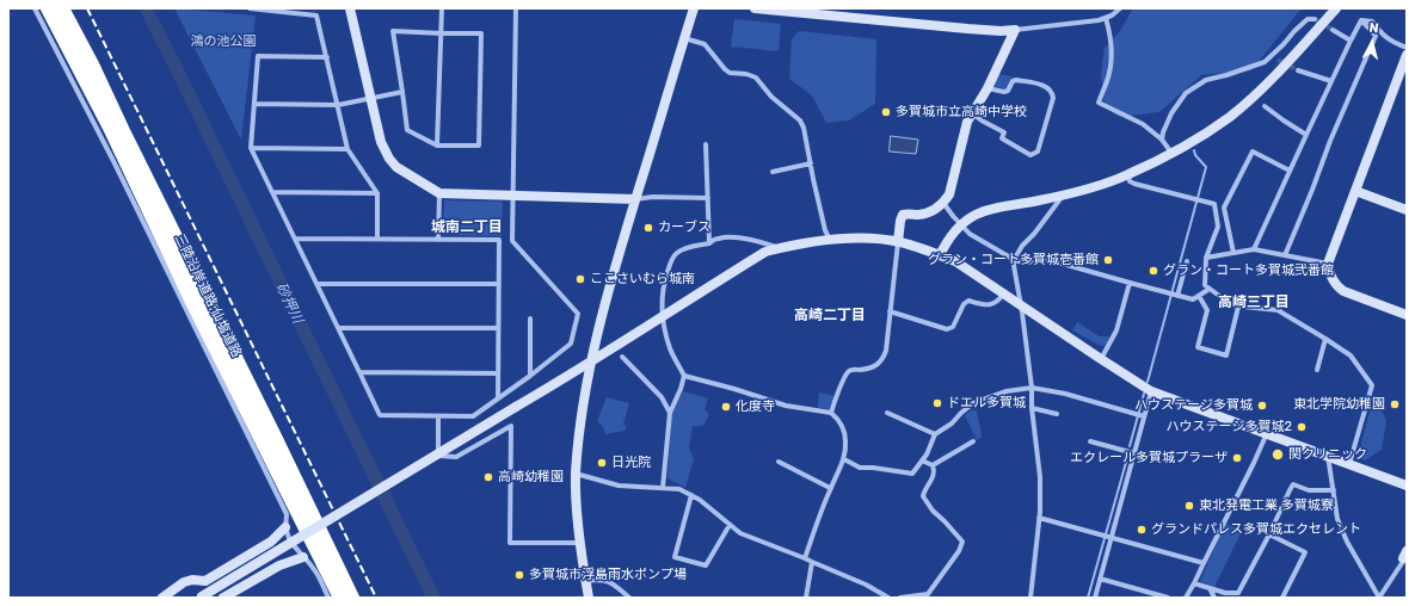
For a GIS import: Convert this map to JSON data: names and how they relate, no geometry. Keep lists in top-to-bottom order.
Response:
{
  "streets": {
    "highway": ["三陸沿岸道路;仙塩道路"]
  },
  "districts": ["城南二丁目", "高崎三丁目", "高崎二丁目"],
  "water": ["砂押川"],
  "parks": ["鴻の池公園"],
  "places": [
    "多賀城市立高崎中学校",
    "カーブス",
    "グラン・コート多賀城壱番館",
    "グラン・コート多賀城弐番館",
    "ここさいむら城南",
    "ドエル多賀城",
    "東北学院幼稚園",
    "ハウステージ多賀城",
    "化度寺",
    "ハウステージ多賀城2",
    "関クリニック",
    "エクレール多賀城プラーザ",
    "日光院",
    "高崎幼稚園",
    "東北発電工業 多賀城寮",
    "グランドパレス多賀城エクセレント",
    "多賀城市浮島雨水ポンプ場"
  ],
  "north": "top"
}
